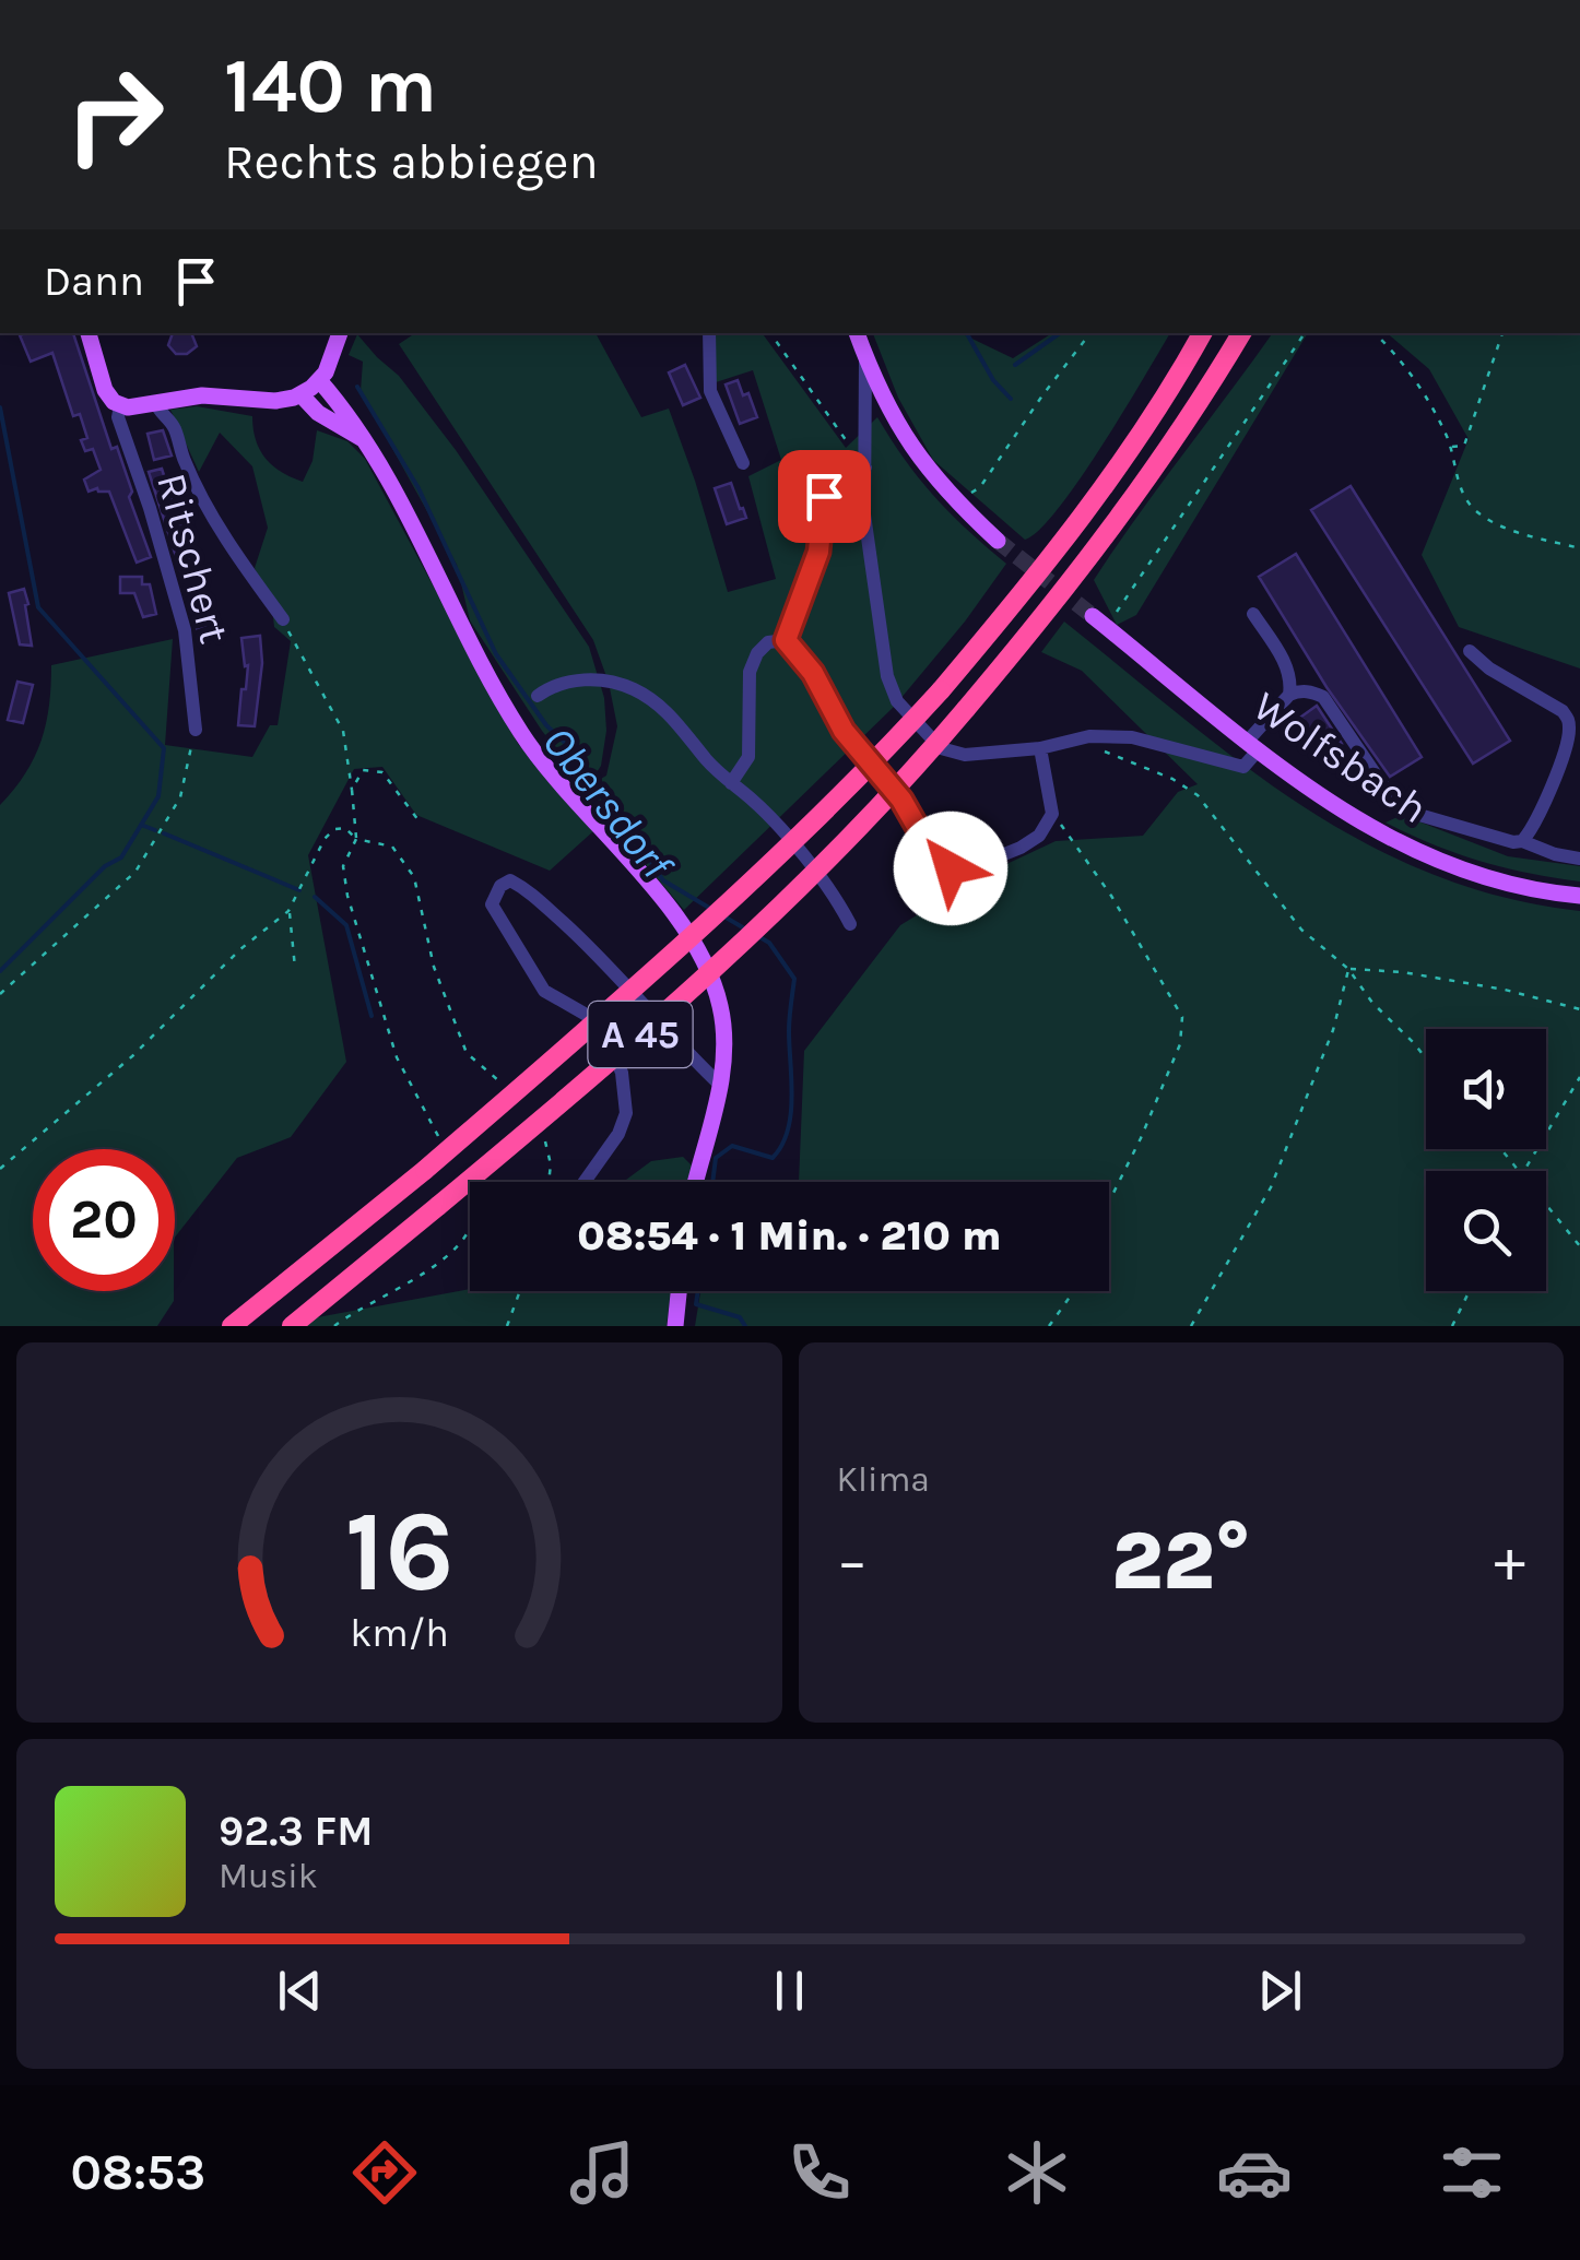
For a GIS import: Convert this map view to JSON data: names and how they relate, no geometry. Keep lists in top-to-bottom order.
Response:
{
  "streets": {
    "highway": ["A 45"],
    "main road": ["Wolfsbach"],
    "street": ["Ritschert"]
  },
  "water": ["Obersdorf"],
  "page": {
    "turn": ["140 m", "Rechts abbiegen"],
    "then": "Dann",
    "limit": "20",
    "trip": "08:54 · 1 Min. · 210 m",
    "tile": "Klima",
    "heat": ["−", "22°", "+"],
    "song": ["92.3 FM", "Musik"],
    "tabs": "08:53",
    "gauge": ["16", "km/h"]
  }
}
